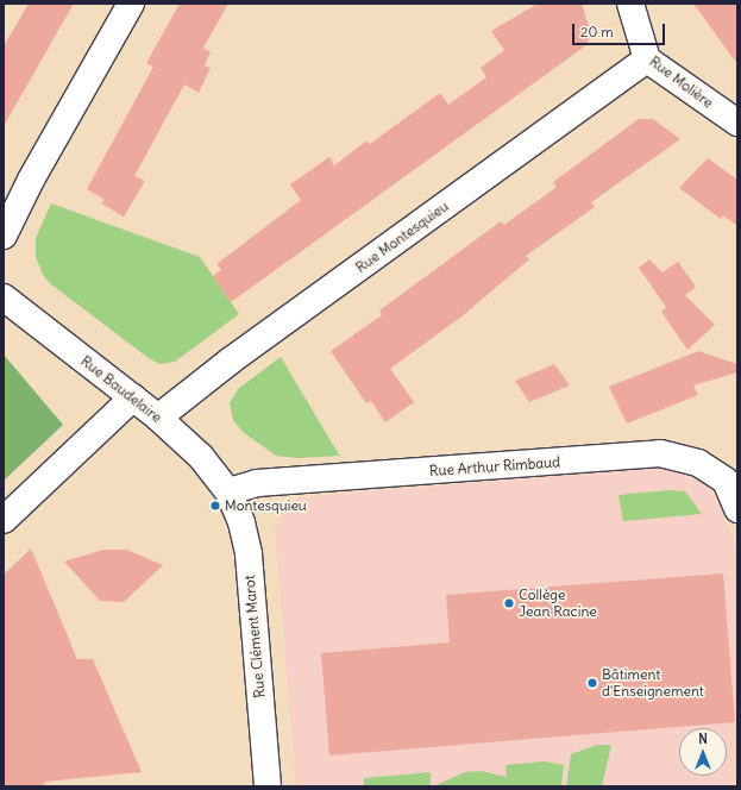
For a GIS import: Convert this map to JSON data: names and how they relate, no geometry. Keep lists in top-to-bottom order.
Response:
{
  "streets": {
    "street": [
      "Rue Molière",
      "Rue Montesquieu",
      "Rue Baudelaire",
      "Rue Arthur Rimbaud",
      "Rue Clément Marot"
    ]
  },
  "crossings": [
    ["Rue Molière", "Rue Montesquieu"],
    ["Rue Montesquieu", "Rue Baudelaire"],
    ["Rue Baudelaire", "Rue Arthur Rimbaud"],
    ["Rue Baudelaire", "Rue Clément Marot"],
    ["Rue Arthur Rimbaud", "Rue Clément Marot"]
  ],
  "places": ["Montesquieu", "Collège Jean Racine", "Bâtiment d'Enseignement"],
  "scale_bar": "20 m",
  "north": "top"
}
